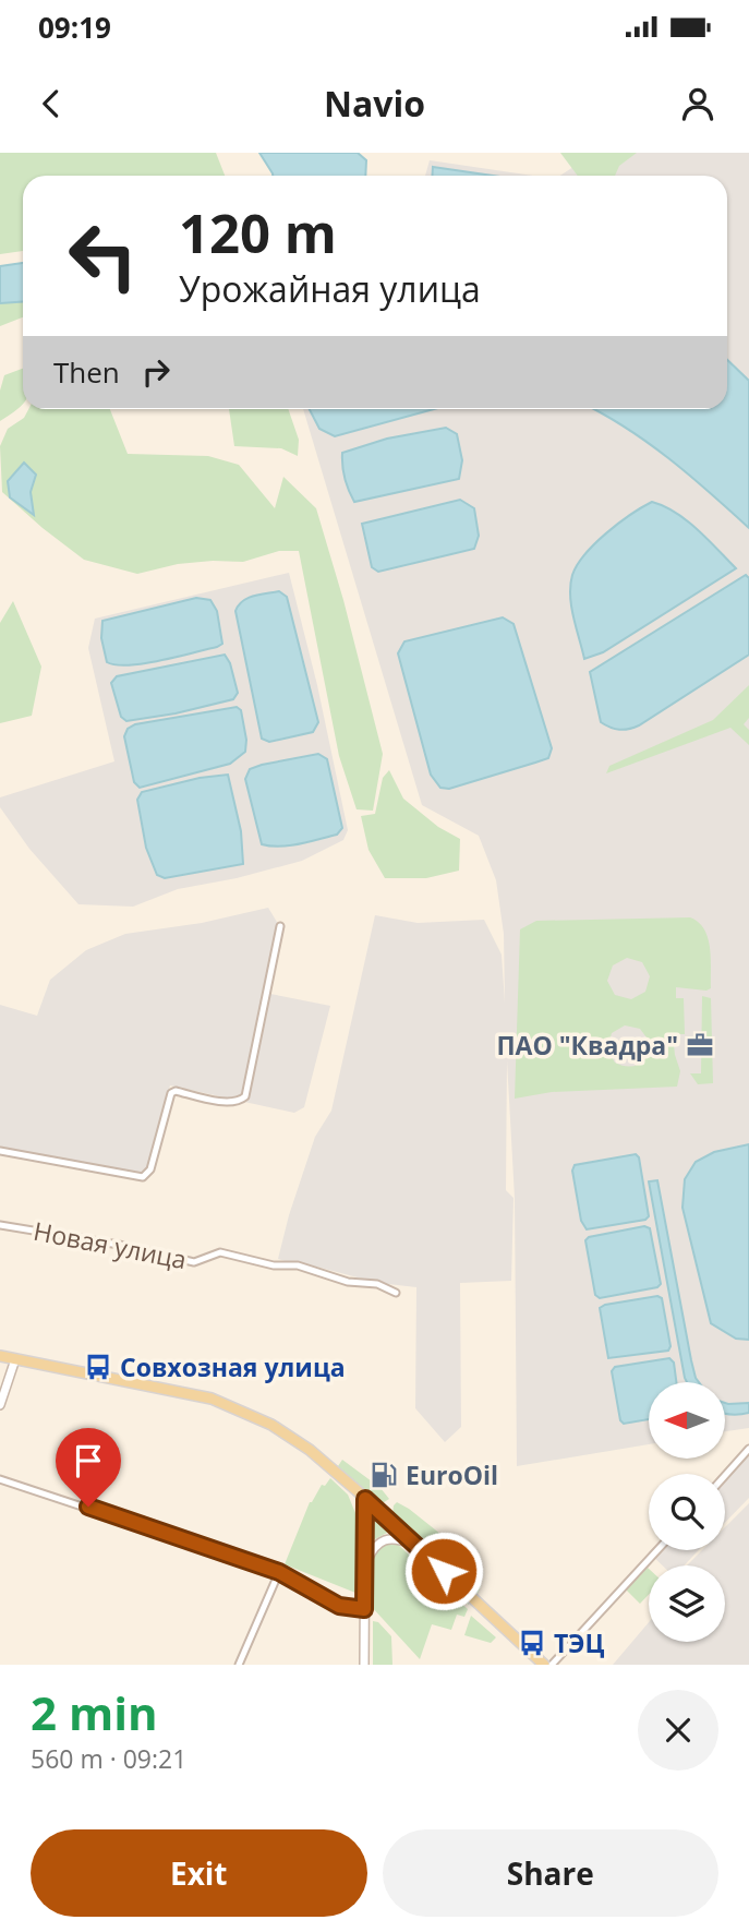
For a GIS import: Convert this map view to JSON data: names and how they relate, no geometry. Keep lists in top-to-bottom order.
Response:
{
  "streets": {
    "street": ["Новая улица"]
  },
  "places": {
    "office": ["ПАО \"Квадра\""],
    "bus stop": ["Совхозная улица", "ТЭЦ"],
    "fuel station": ["EuroOil"]
  },
  "north": "left",
  "page": {
    "status": "09:19",
    "header": "Navio",
    "turn": ["120 m", "Урожайная улица"],
    "then": "Then",
    "heading": ["2 min", "560 m · 09:21"],
    "buttons": ["Exit", "Share"]
  }
}
